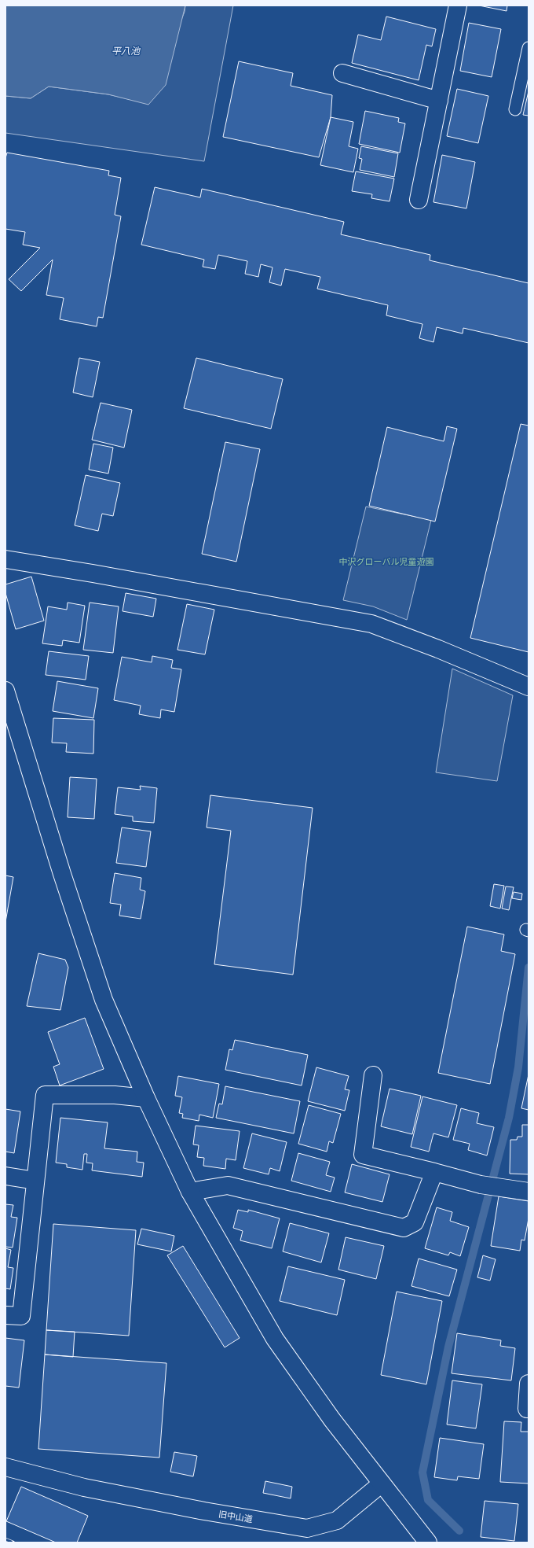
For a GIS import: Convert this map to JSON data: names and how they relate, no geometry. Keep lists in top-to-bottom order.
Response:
{
  "streets": {
    "street": ["旧中山道"]
  },
  "water": ["平八池"],
  "parks": ["中沢グローバル児童遊園"]
}
